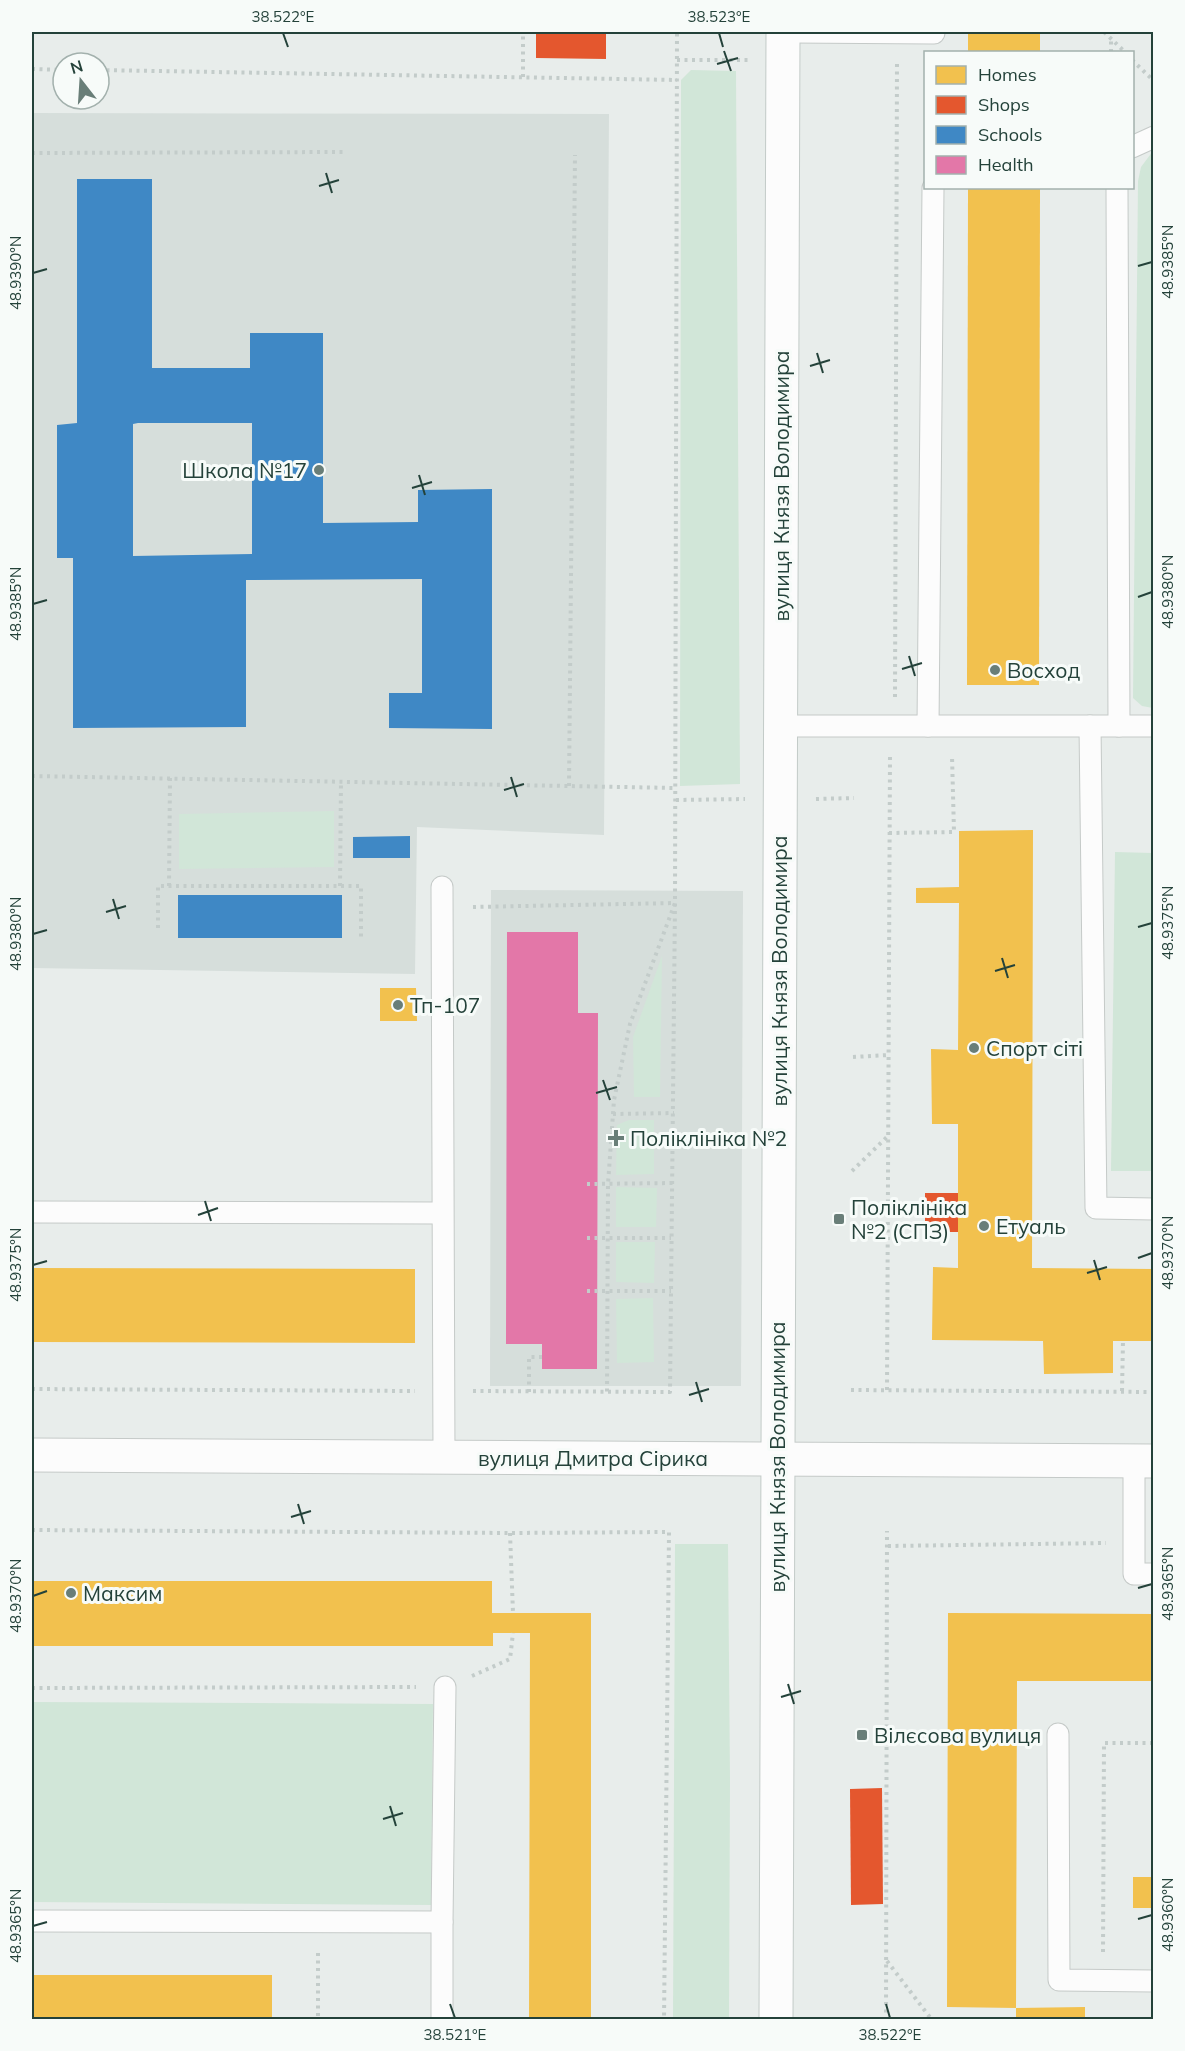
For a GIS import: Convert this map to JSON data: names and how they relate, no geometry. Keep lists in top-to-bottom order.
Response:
{
  "streets": {
    "main road": ["вулиця Князя Володимира", "вулиця Дмитра Сірика"]
  },
  "crossings": [
    ["вулиця Князя Володимира", "вулиця Дмитра Сірика"]
  ],
  "places": {
    "other": [
      "Школа №17",
      "Восход",
      "Тп-107",
      "Спорт сiтi",
      "Етуаль",
      "Максим"
    ],
    "health": ["Поліклініка №2"],
    "transit": ["Поліклініка №2 (СПЗ)", "Вілєсова вулиця"]
  },
  "legend": [
    "Homes",
    "Shops",
    "Schools",
    "Health"
  ],
  "north": "top",
  "coordinates": [
    "38.522°E",
    "38.523°E",
    "48.9385°N",
    "48.9390°N",
    "48.9380°N",
    "48.9375°N",
    "48.9370°N",
    "48.9365°N",
    "48.9360°N",
    "38.521°E"
  ]
}
